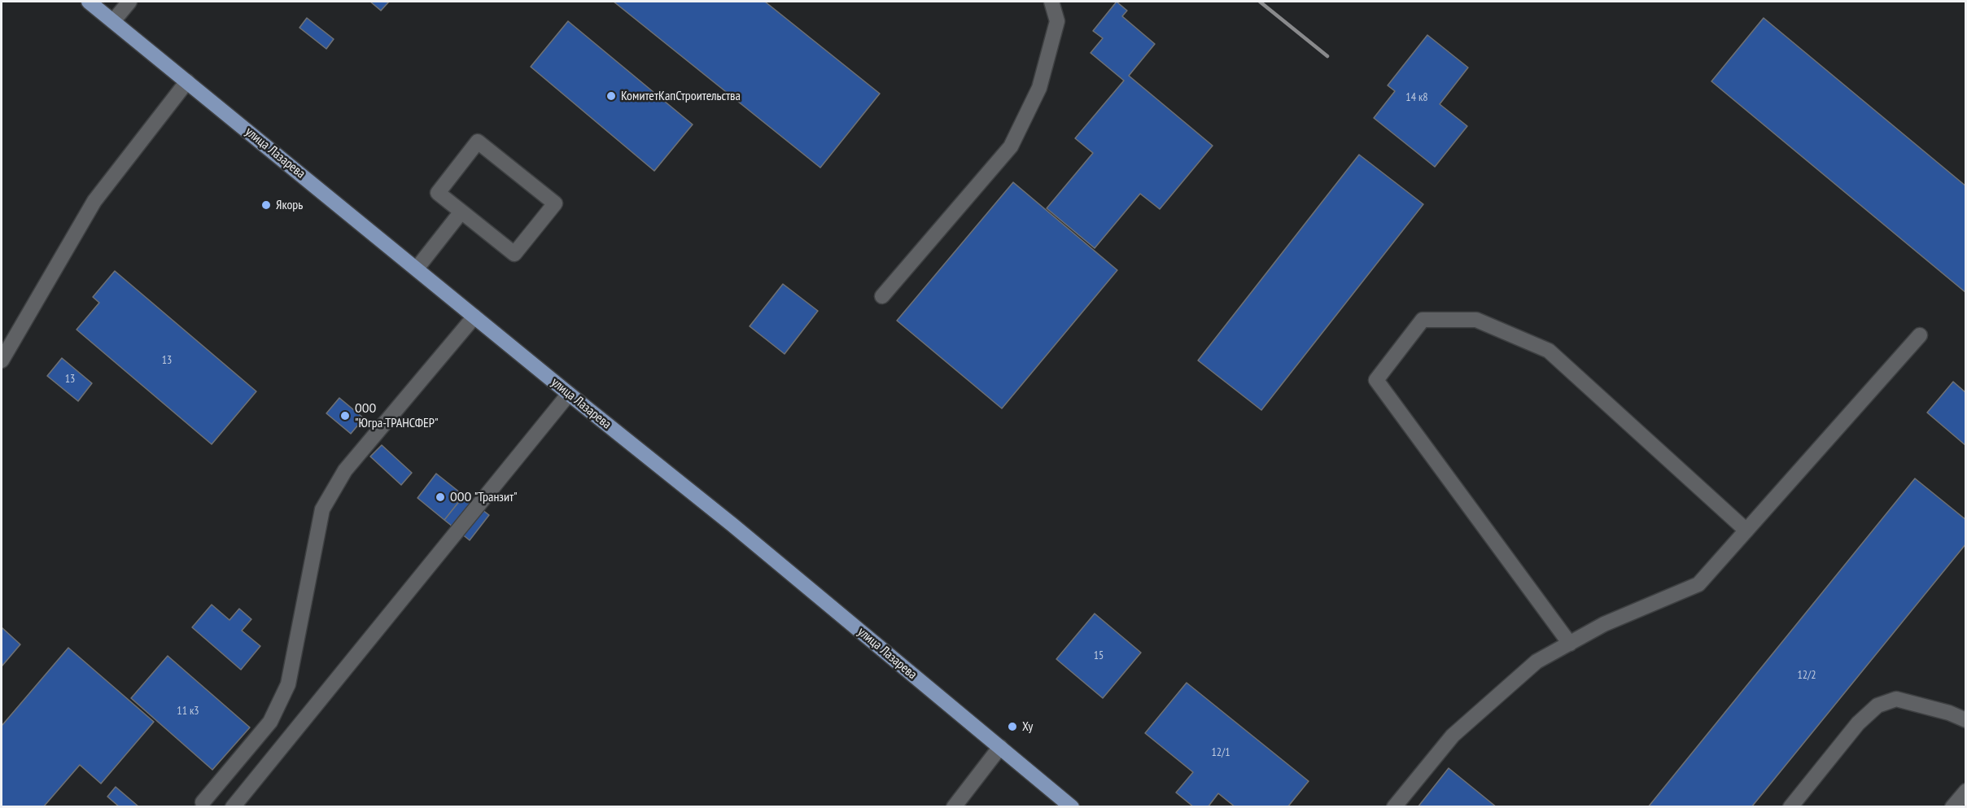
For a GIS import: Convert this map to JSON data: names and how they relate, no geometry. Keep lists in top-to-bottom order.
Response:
{
  "streets": {
    "main road": ["улица Лазарева"]
  },
  "places": [
    "КомитетКапСтроительства",
    "Якорь",
    "ООО \"Югра-ТРАНСФЕР\"",
    "ООО \"Транзит\"",
    "Xy"
  ],
  "house_numbers": [
    "14 к8",
    "13",
    "13",
    "15",
    "12/2",
    "11 к3",
    "12/1"
  ]
}
